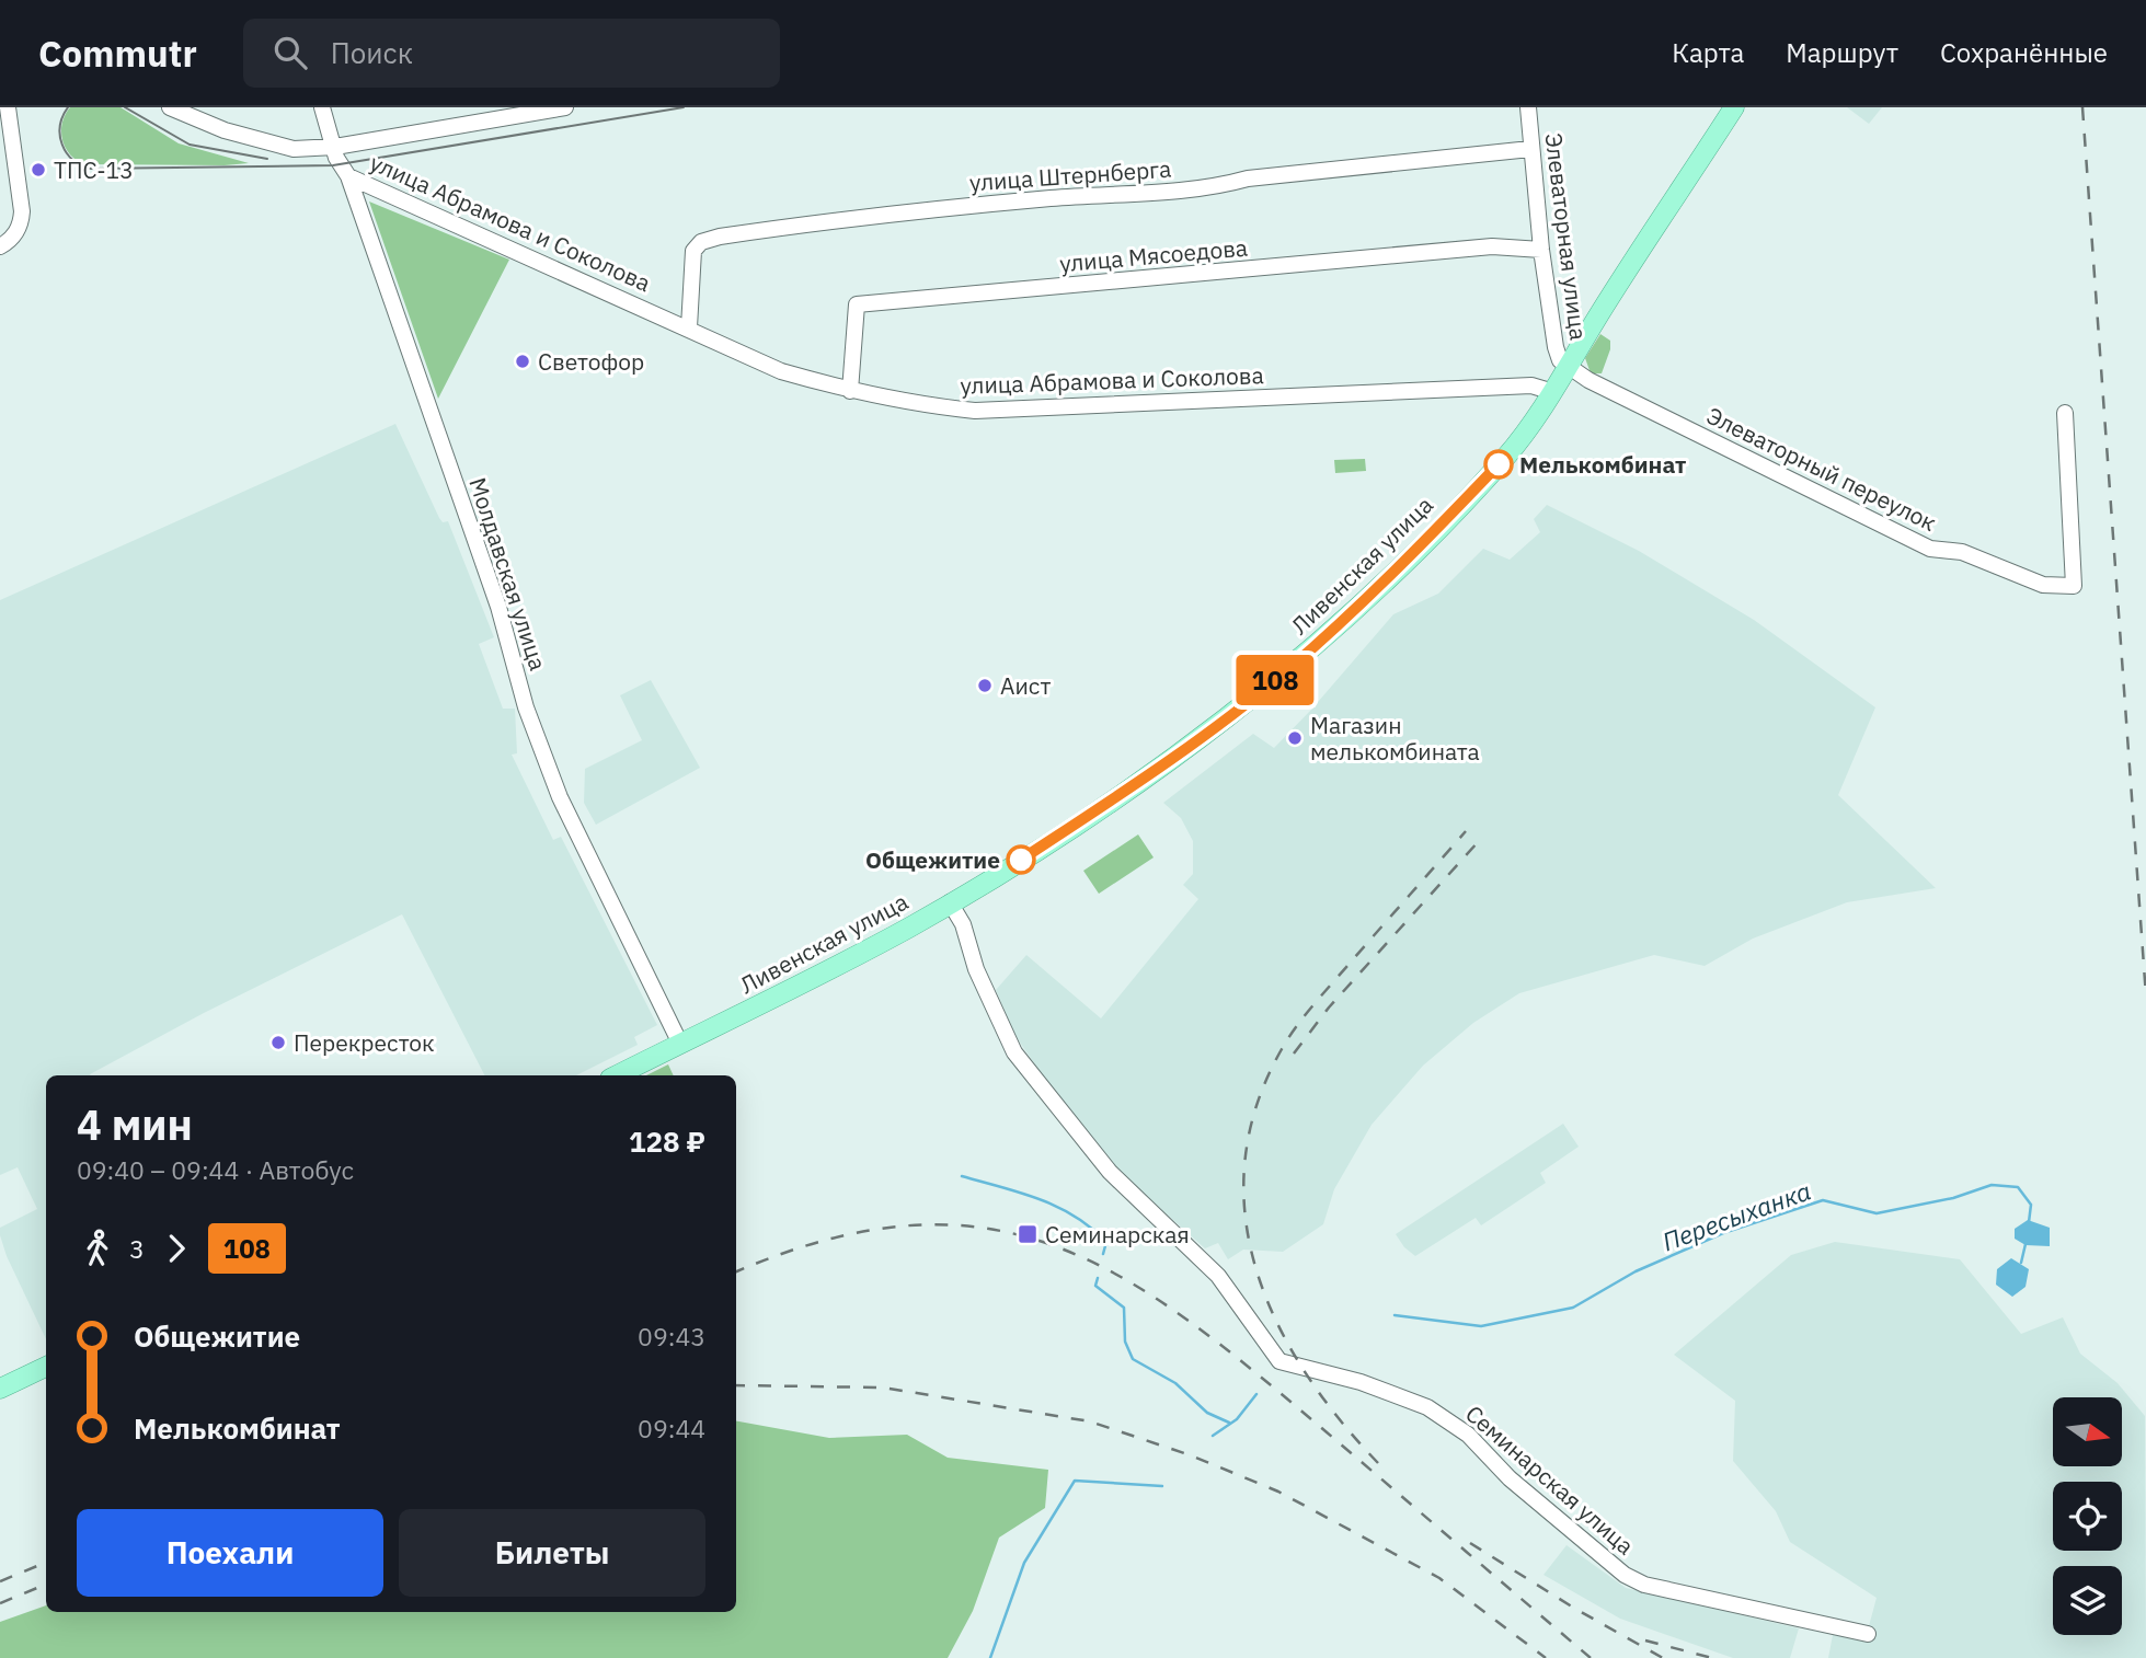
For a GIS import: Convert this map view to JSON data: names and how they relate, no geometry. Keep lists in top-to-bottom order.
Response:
{
  "streets": {
    "main road": ["Ливенская улица"],
    "street": [
      "улица Штернберга",
      "улица Абрамова и Соколова",
      "Элеваторная улица",
      "улица Мясоедова",
      "Элеваторный переулок",
      "Молдавская улица",
      "Семинарская улица"
    ]
  },
  "crossings": [
    ["улица Штернберга", "улица Абрамова и Соколова"],
    ["улица Штернберга", "Элеваторная улица"],
    ["улица Абрамова и Соколова", "улица Мясоедова"],
    ["улица Абрамова и Соколова", "Ливенская улица"],
    ["улица Абрамова и Соколова", "Молдавская улица"],
    ["Элеваторная улица", "улица Мясоедова"],
    ["Элеваторная улица", "Элеваторный переулок"],
    ["Элеваторная улица", "Ливенская улица"],
    ["Элеваторный переулок", "Ливенская улица"],
    ["Ливенская улица", "Молдавская улица"],
    ["Ливенская улица", "Семинарская улица"]
  ],
  "water": ["Пересыханка"],
  "places": {
    "other": [
      "ТПС-13",
      "Светофор",
      "Мелькомбинат",
      "Аист",
      "Магазин мелькомбината",
      "Общежитие",
      "Перекресток"
    ],
    "transit": ["Семинарская"]
  },
  "lines": ["bus line 108"],
  "north": "right",
  "page": {
    "header": "Commutr",
    "search": "Поиск",
    "nav": ["Карта", "Маршрут", "Сохранённые"],
    "on_map": "108",
    "heading": ["4 мин", "09:40 – 09:44 · Автобус", "128 ₽"],
    "legs": ["3", "108"],
    "list": [
      {
        "name": "Общежитие",
        "value": "09:43"
      },
      {
        "name": "Мелькомбинат",
        "value": "09:44"
      }
    ],
    "buttons": ["Поехали", "Билеты"]
  }
}
